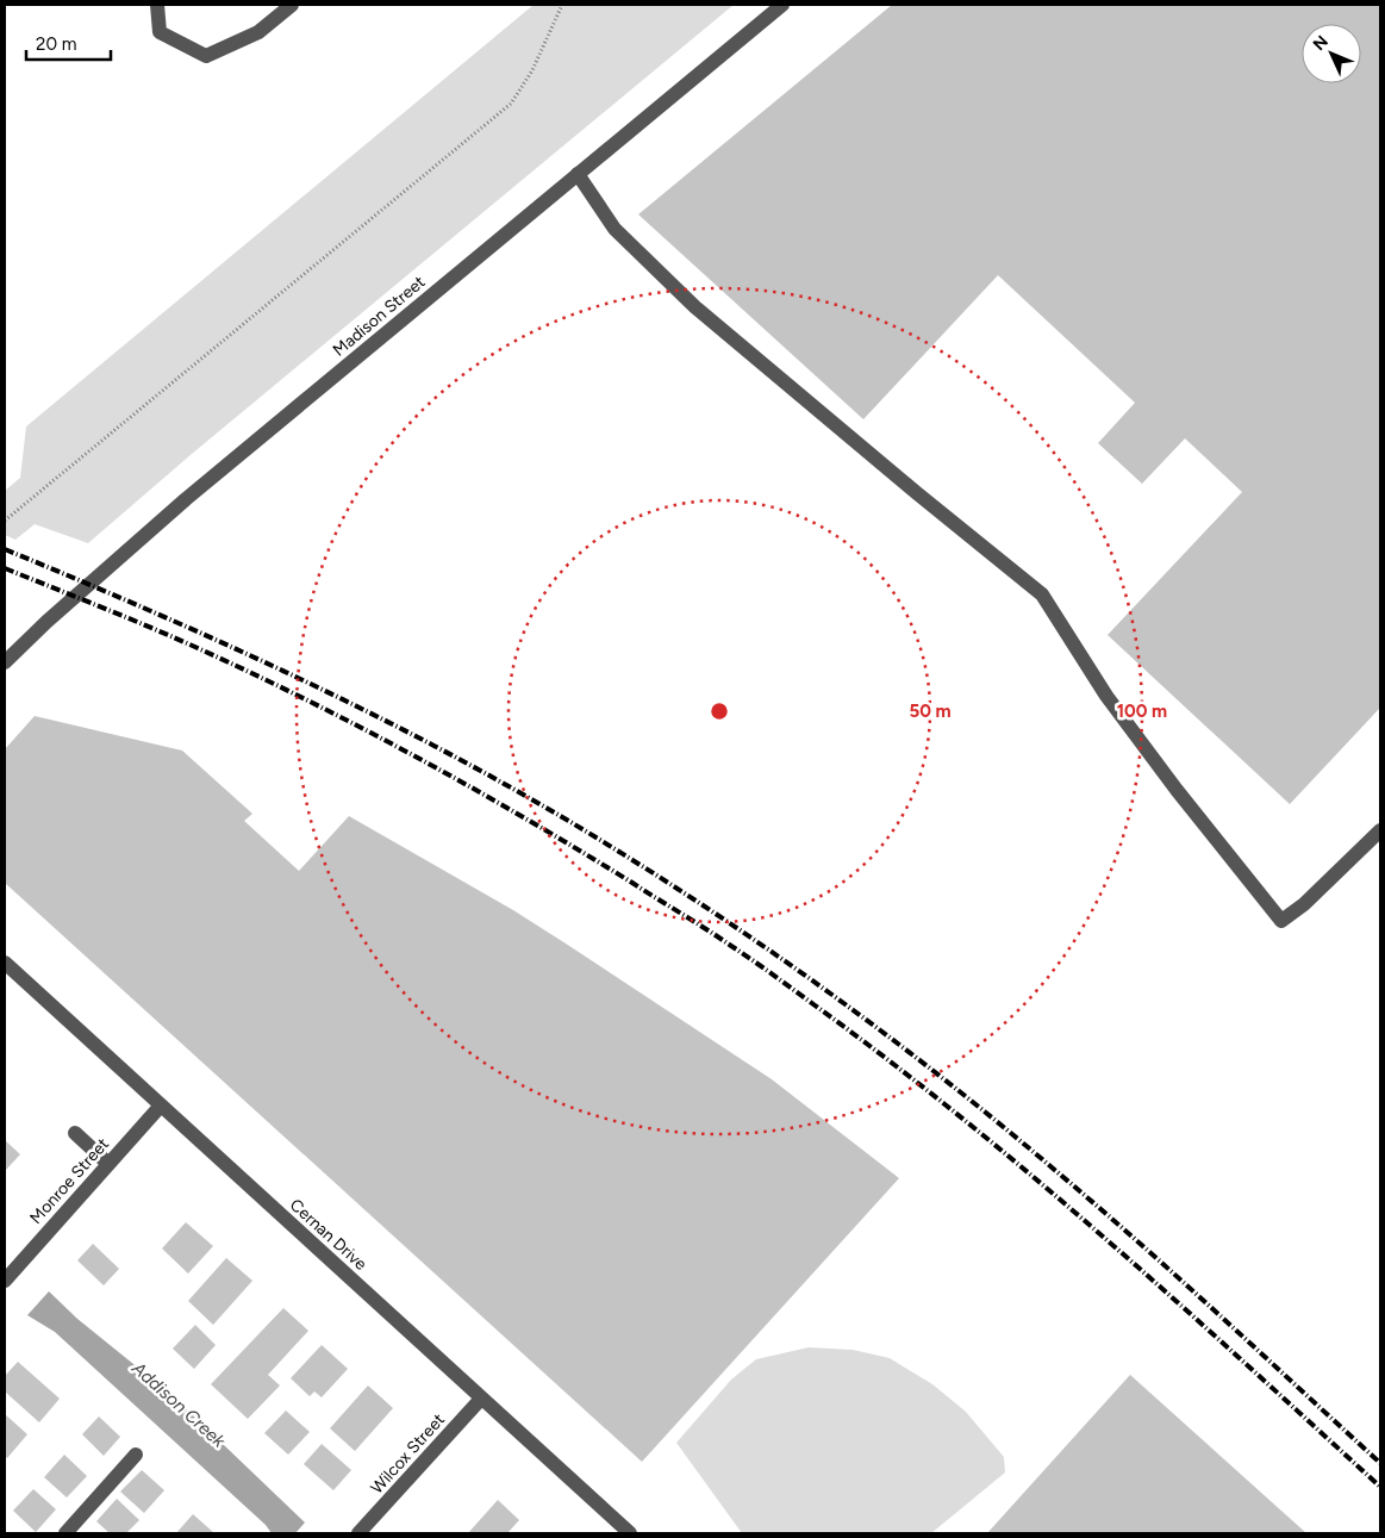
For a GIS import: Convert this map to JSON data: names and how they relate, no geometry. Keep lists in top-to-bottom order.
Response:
{
  "streets": {
    "street": [
      "Madison Street",
      "Monroe Street",
      "Cernan Drive",
      "Wilcox Street"
    ]
  },
  "crossings": [
    ["Monroe Street", "Cernan Drive"],
    ["Cernan Drive", "Wilcox Street"]
  ],
  "water": ["Addison Creek"],
  "scale_bar": "20 m",
  "north": "top left",
  "rings": ["50 m", "100 m"]
}
